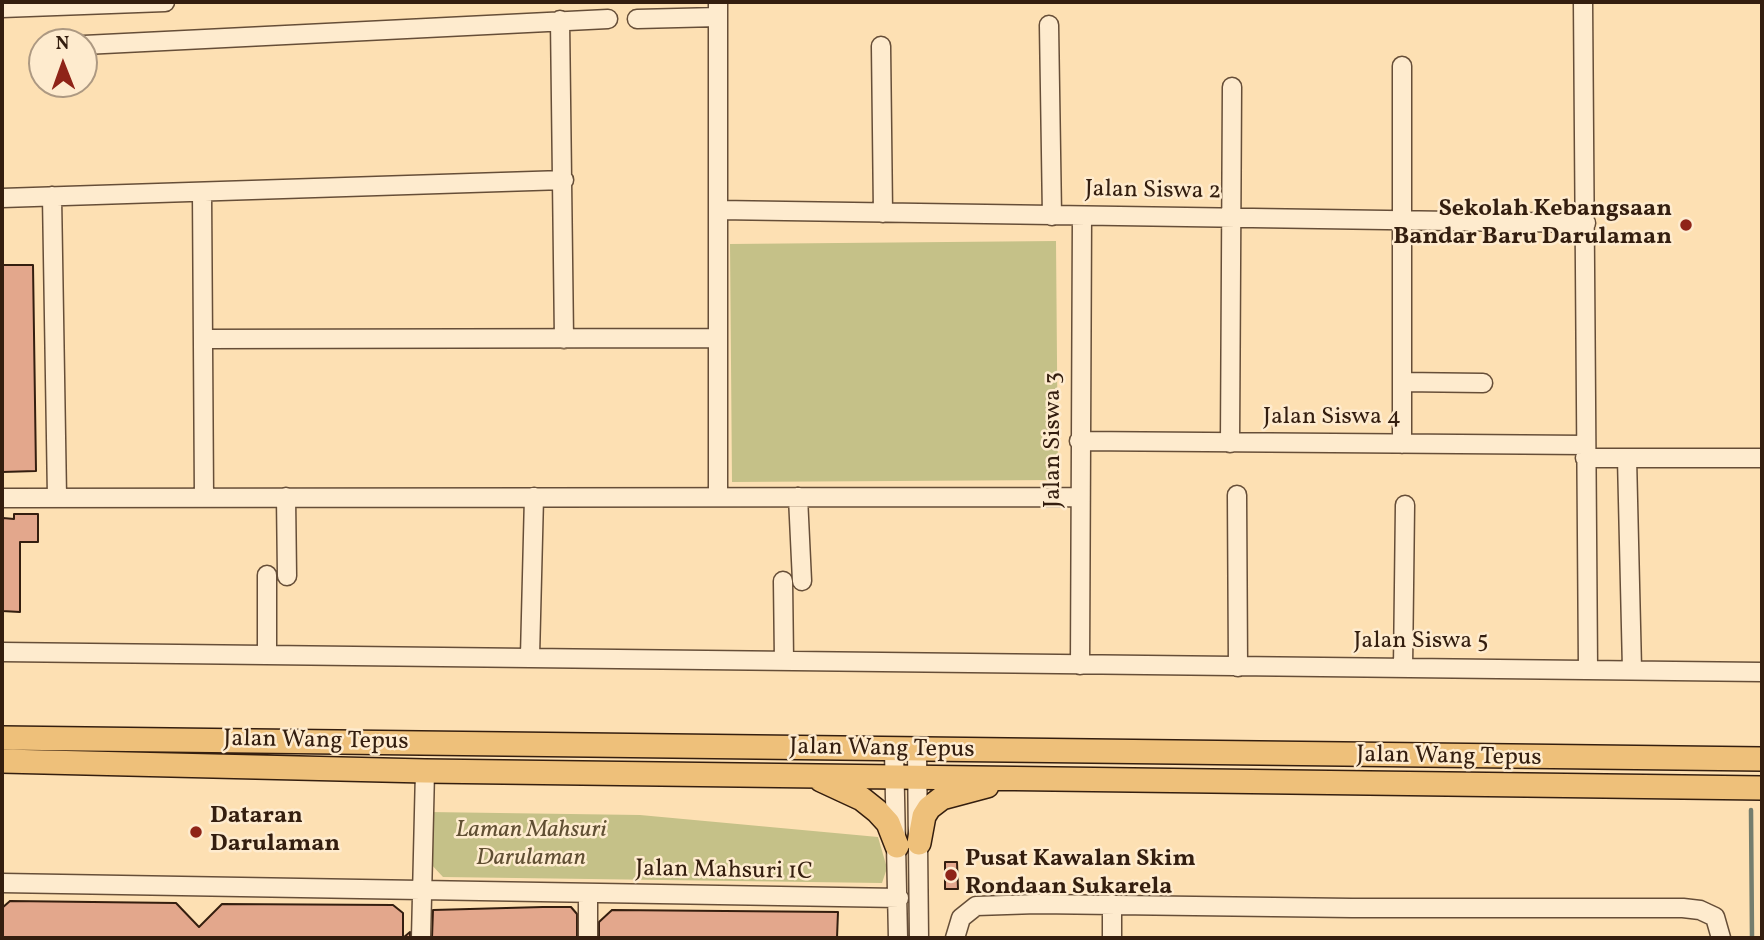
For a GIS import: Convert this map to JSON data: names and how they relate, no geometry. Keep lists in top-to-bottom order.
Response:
{
  "streets": {
    "main road": ["Jalan Wang Tepus"],
    "street": [
      "Jalan Siswa 2",
      "Jalan Siswa 4",
      "Jalan Siswa 3",
      "Jalan Siswa 5",
      "Jalan Mahsuri 1C"
    ]
  },
  "crossings": [
    ["Jalan Siswa 2", "Jalan Siswa 3"],
    ["Jalan Siswa 4", "Jalan Siswa 3"],
    ["Jalan Siswa 3", "Jalan Siswa 5"]
  ],
  "parks": ["Laman Mahsuri Darulaman"],
  "places": ["Sekolah Kebangsaan Bandar Baru Darulaman", "Dataran Darulaman", "Pusat Kawalan Skim Rondaan Sukarela"],
  "north": "top"
}
